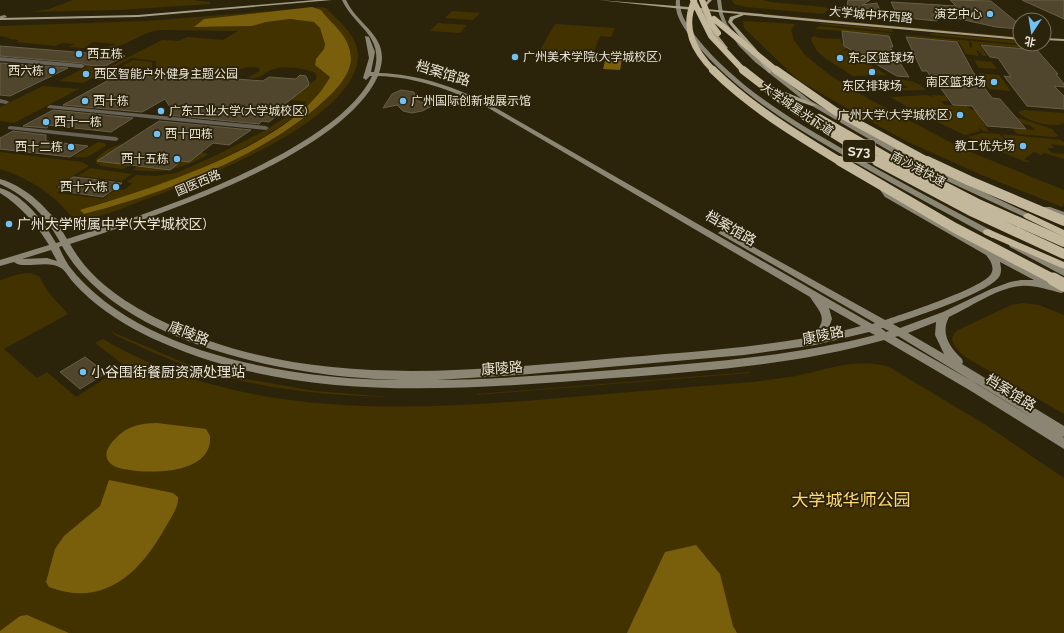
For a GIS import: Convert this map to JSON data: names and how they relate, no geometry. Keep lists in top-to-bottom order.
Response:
{
  "streets": {
    "highway": ["S73", "南沙港快速"],
    "main road": [
      "大学城中环西路",
      "档案馆路",
      "大学城星光下道",
      "国医西路",
      "康陵路"
    ]
  },
  "crossings": [
    ["大学城中环西路", "大学城星光下道"],
    ["大学城中环西路", "南沙港快速"],
    ["档案馆路", "国医西路"],
    ["档案馆路", "康陵路"],
    ["国医西路", "康陵路"]
  ],
  "parks": ["大学城华师公园"],
  "places": [
    "演艺中心",
    "西五栋",
    "广州美术学院(大学城校区)",
    "东2区篮球场",
    "西六栋",
    "东区排球场",
    "西区智能户外健身主题公园",
    "南区篮球场",
    "西十栋",
    "广州国际创新城展示馆",
    "广东工业大学(大学城校区)",
    "广州大学(大学城校区)",
    "西十一栋",
    "西十四栋",
    "教工优先场",
    "西十二栋",
    "西十五栋",
    "西十六栋",
    "广州大学附属中学(大学城校区)",
    "小谷围街餐厨资源处理站"
  ],
  "north": "bottom"
}
